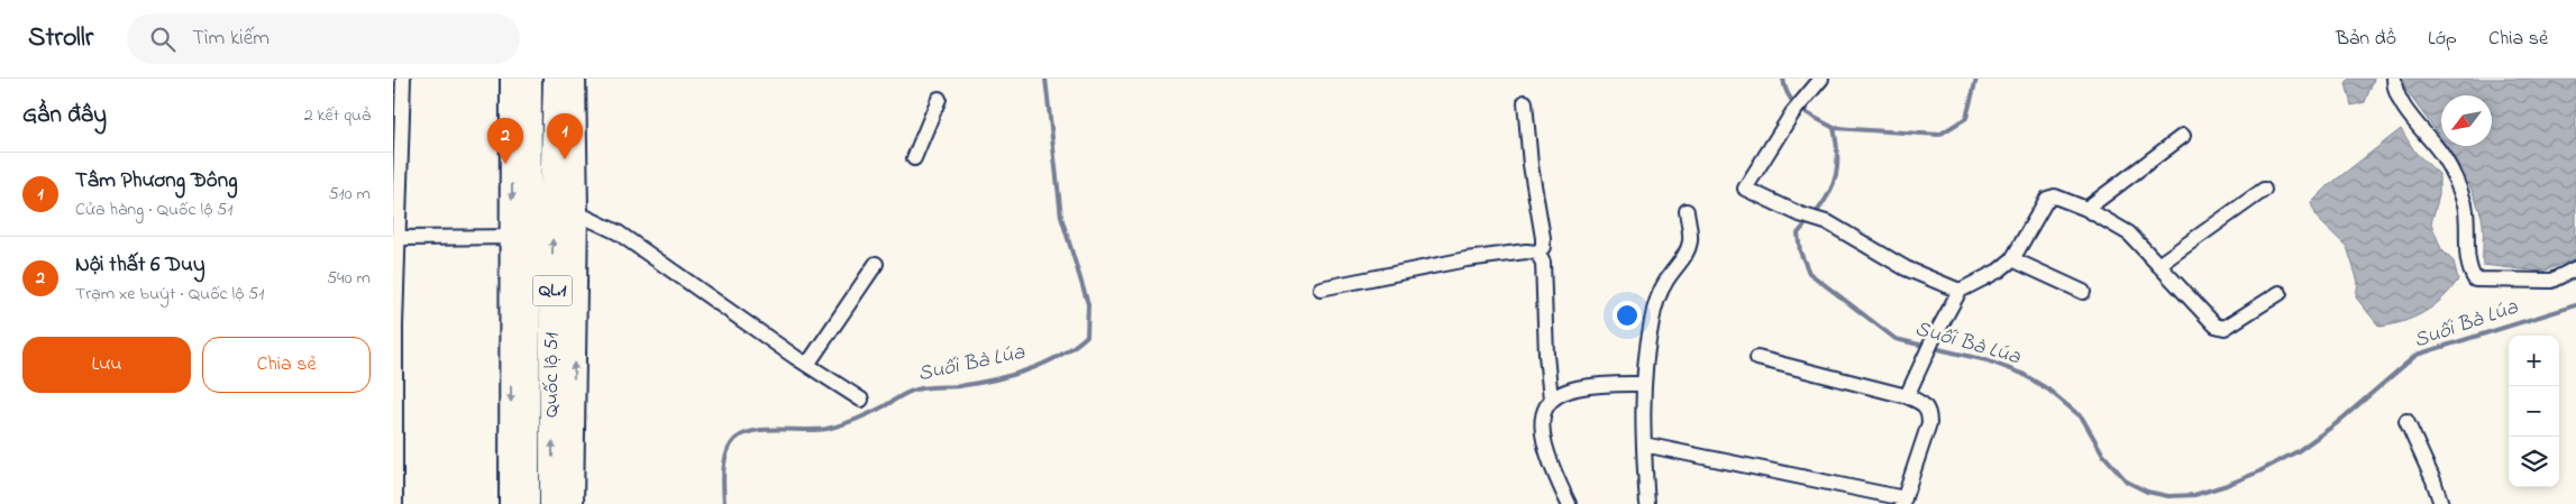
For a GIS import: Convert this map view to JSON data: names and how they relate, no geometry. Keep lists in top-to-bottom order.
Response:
{
  "streets": {
    "highway": ["QL.1", "Quốc lộ 51"]
  },
  "water": ["Suối Bà Lúa"],
  "north": "bottom left",
  "page": {
    "header": "Strollr",
    "search": "Tìm kiếm",
    "nav": ["Bản đồ", "Lớp", "Chia sẻ"],
    "heading": ["Gần đây", "2 kết quả"],
    "pins": ["1", "2"],
    "list": [
      {
        "mark": "1",
        "name": "Tâm Phương Đông",
        "note": "Cửa hàng · Quốc lộ 51",
        "value": "510 m"
      },
      {
        "mark": "2",
        "name": "Nội thất 6 Duy",
        "note": "Trạm xe buýt · Quốc lộ 51",
        "value": "540 m"
      }
    ],
    "buttons": ["Lưu", "Chia sẻ"],
    "map_buttons": ["+", "−"]
  }
}
